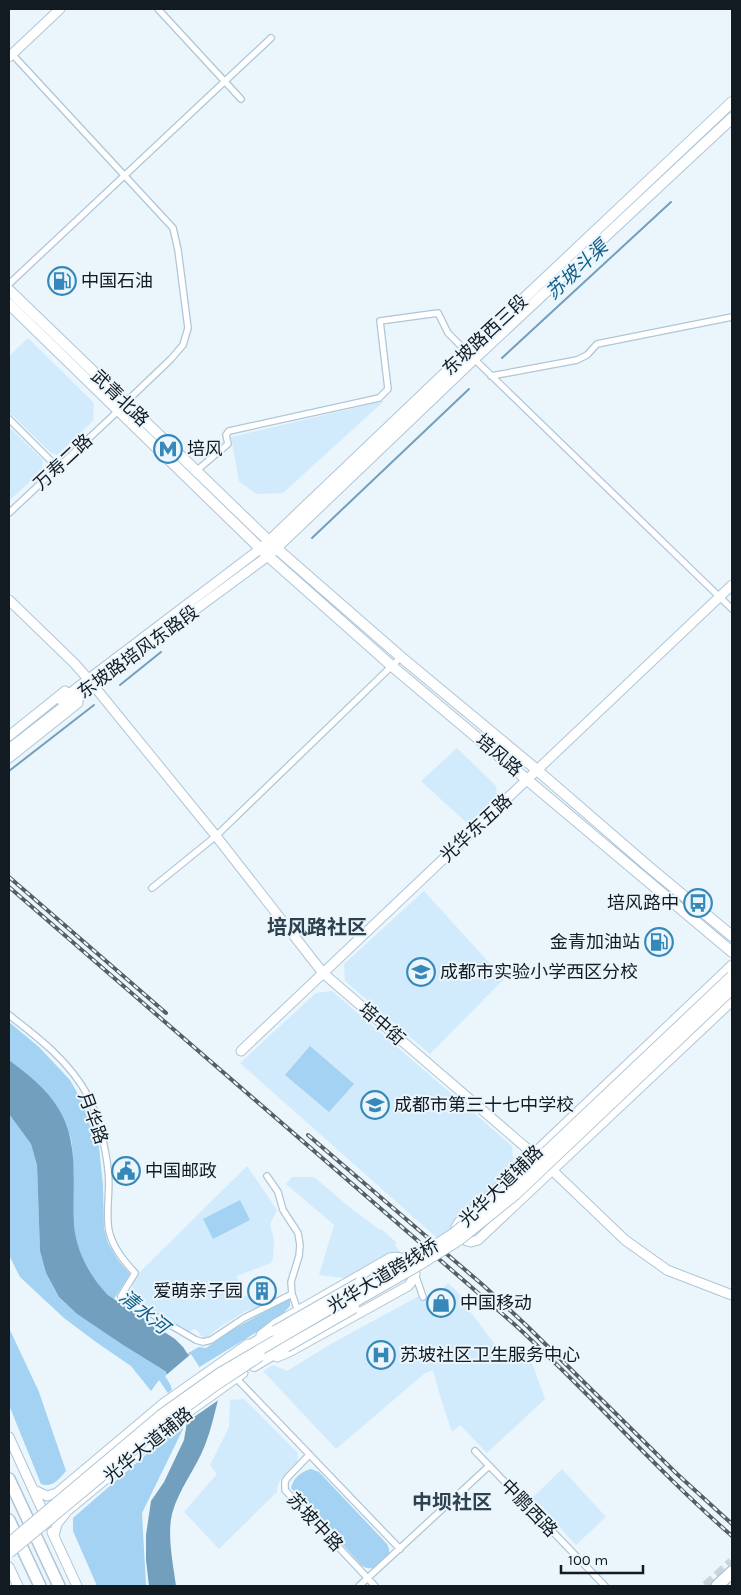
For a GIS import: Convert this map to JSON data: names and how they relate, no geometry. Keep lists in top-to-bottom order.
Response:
{
  "streets": {
    "main road": [
      "东坡路西三段",
      "武青北路",
      "培风路",
      "光华大道跨线桥"
    ],
    "street": [
      "万寿二路",
      "东坡路培风东路段",
      "光华东五路",
      "培中街",
      "月华路",
      "光华大道辅路",
      "中鹏西路",
      "苏坡中路"
    ]
  },
  "crossings": [
    ["东坡路西三段", "武青北路"],
    ["东坡路西三段", "东坡路培风东路段"],
    ["东坡路西三段", "培风路"],
    ["武青北路", "万寿二路"],
    ["武青北路", "东坡路培风东路段"],
    ["武青北路", "培风路"],
    ["东坡路培风东路段", "培风路"],
    ["东坡路培风东路段", "培中街"],
    ["培风路", "光华东五路"],
    ["光华东五路", "培中街"],
    ["培中街", "光华大道辅路"]
  ],
  "districts": ["培风路社区", "中坝社区"],
  "water": ["苏坡斗渠", "清水河"],
  "places": {
    "fuel station": ["中国石油", "金青加油站"],
    "metro station": ["培风"],
    "bus stop": ["培风路中"],
    "school or university": ["成都市实验小学西区分校", "成都市第三十七中学校"],
    "public building": ["中国邮政"],
    "building": ["爱萌亲子园"],
    "shop": ["中国移动"],
    "hospital": ["苏坡社区卫生服务中心"]
  },
  "scale_bar": "100 m"
}
